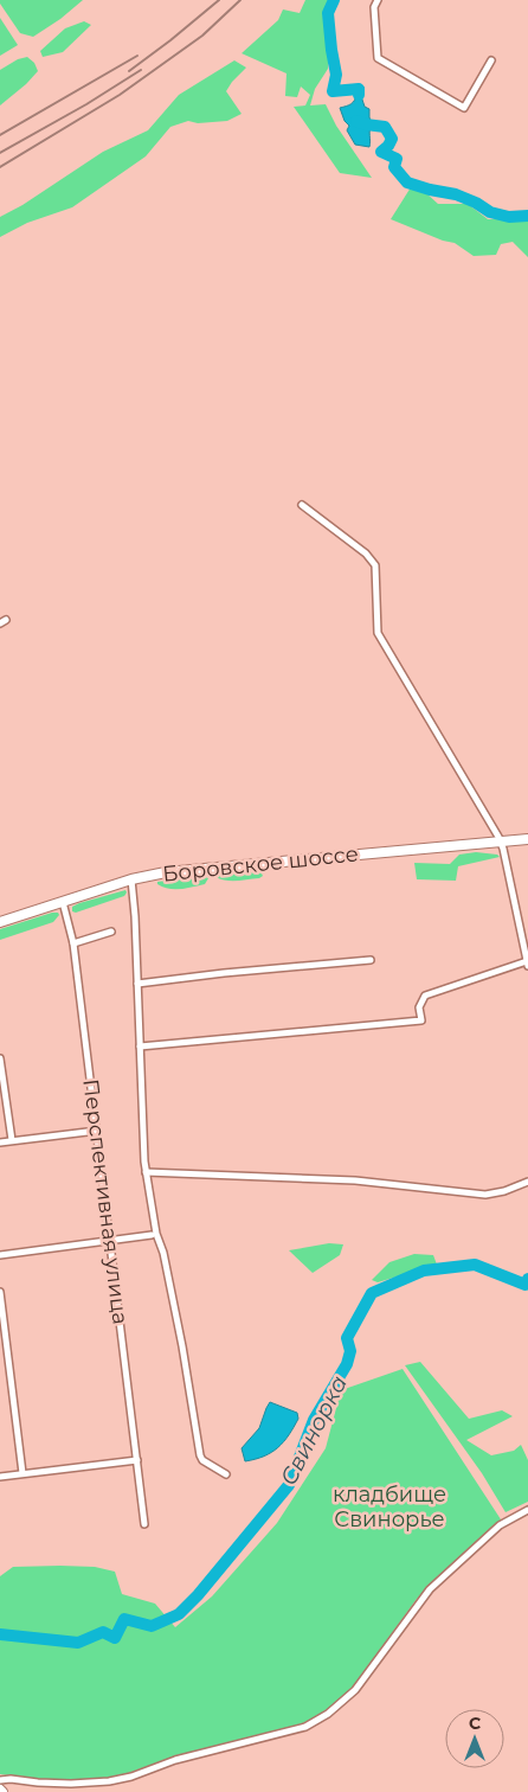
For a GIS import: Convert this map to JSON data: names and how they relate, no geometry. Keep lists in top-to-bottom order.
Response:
{
  "streets": {
    "main road": ["Боровское шоссе"],
    "street": ["Перспективная улица"]
  },
  "crossings": [
    ["Боровское шоссе", "Перспективная улица"]
  ],
  "water": ["Свинорка"],
  "parks": ["кладбище Свинорье"],
  "north": "top"
}
